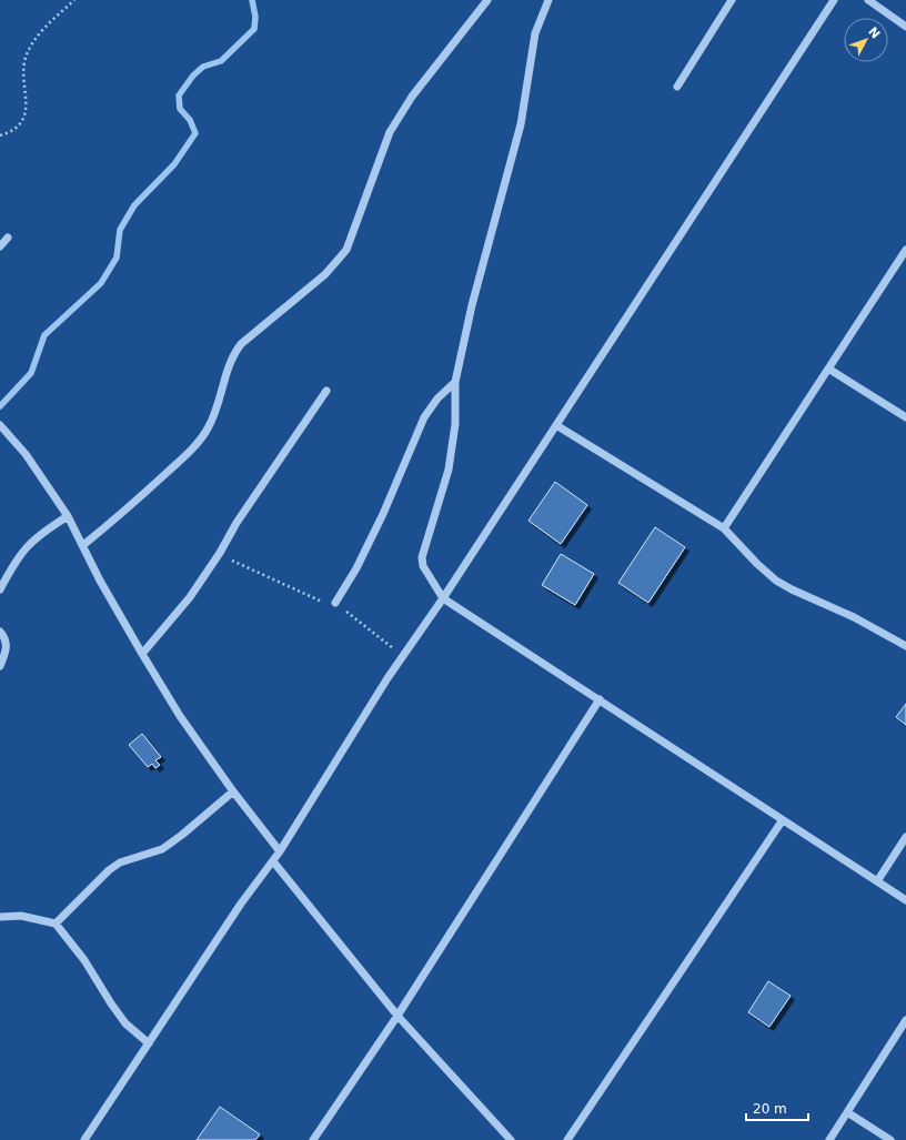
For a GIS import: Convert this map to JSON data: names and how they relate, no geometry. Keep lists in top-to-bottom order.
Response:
{
  "scale_bar": "20 m",
  "north": "top right"
}
